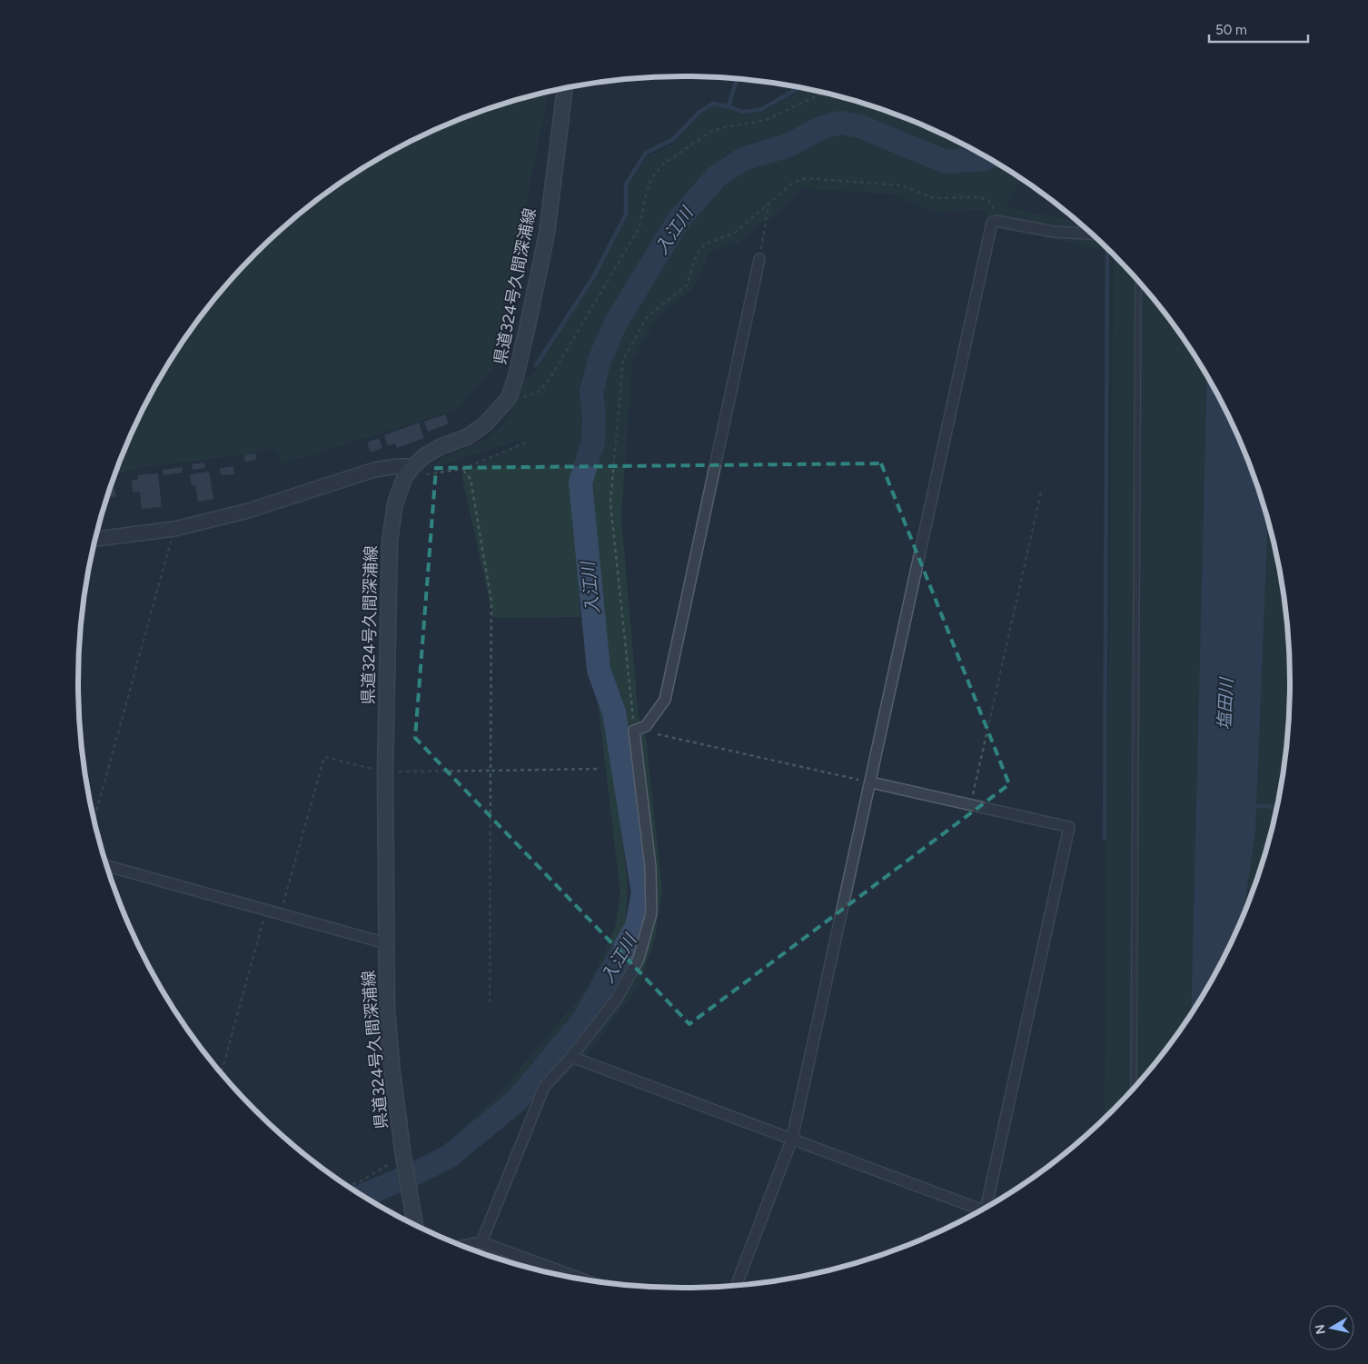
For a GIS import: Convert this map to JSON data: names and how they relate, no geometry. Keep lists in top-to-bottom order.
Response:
{
  "streets": {
    "main road": ["県道324号久間深浦線"]
  },
  "water": ["入江川", "塩田川"],
  "scale_bar": "50 m",
  "north": "left"
}
